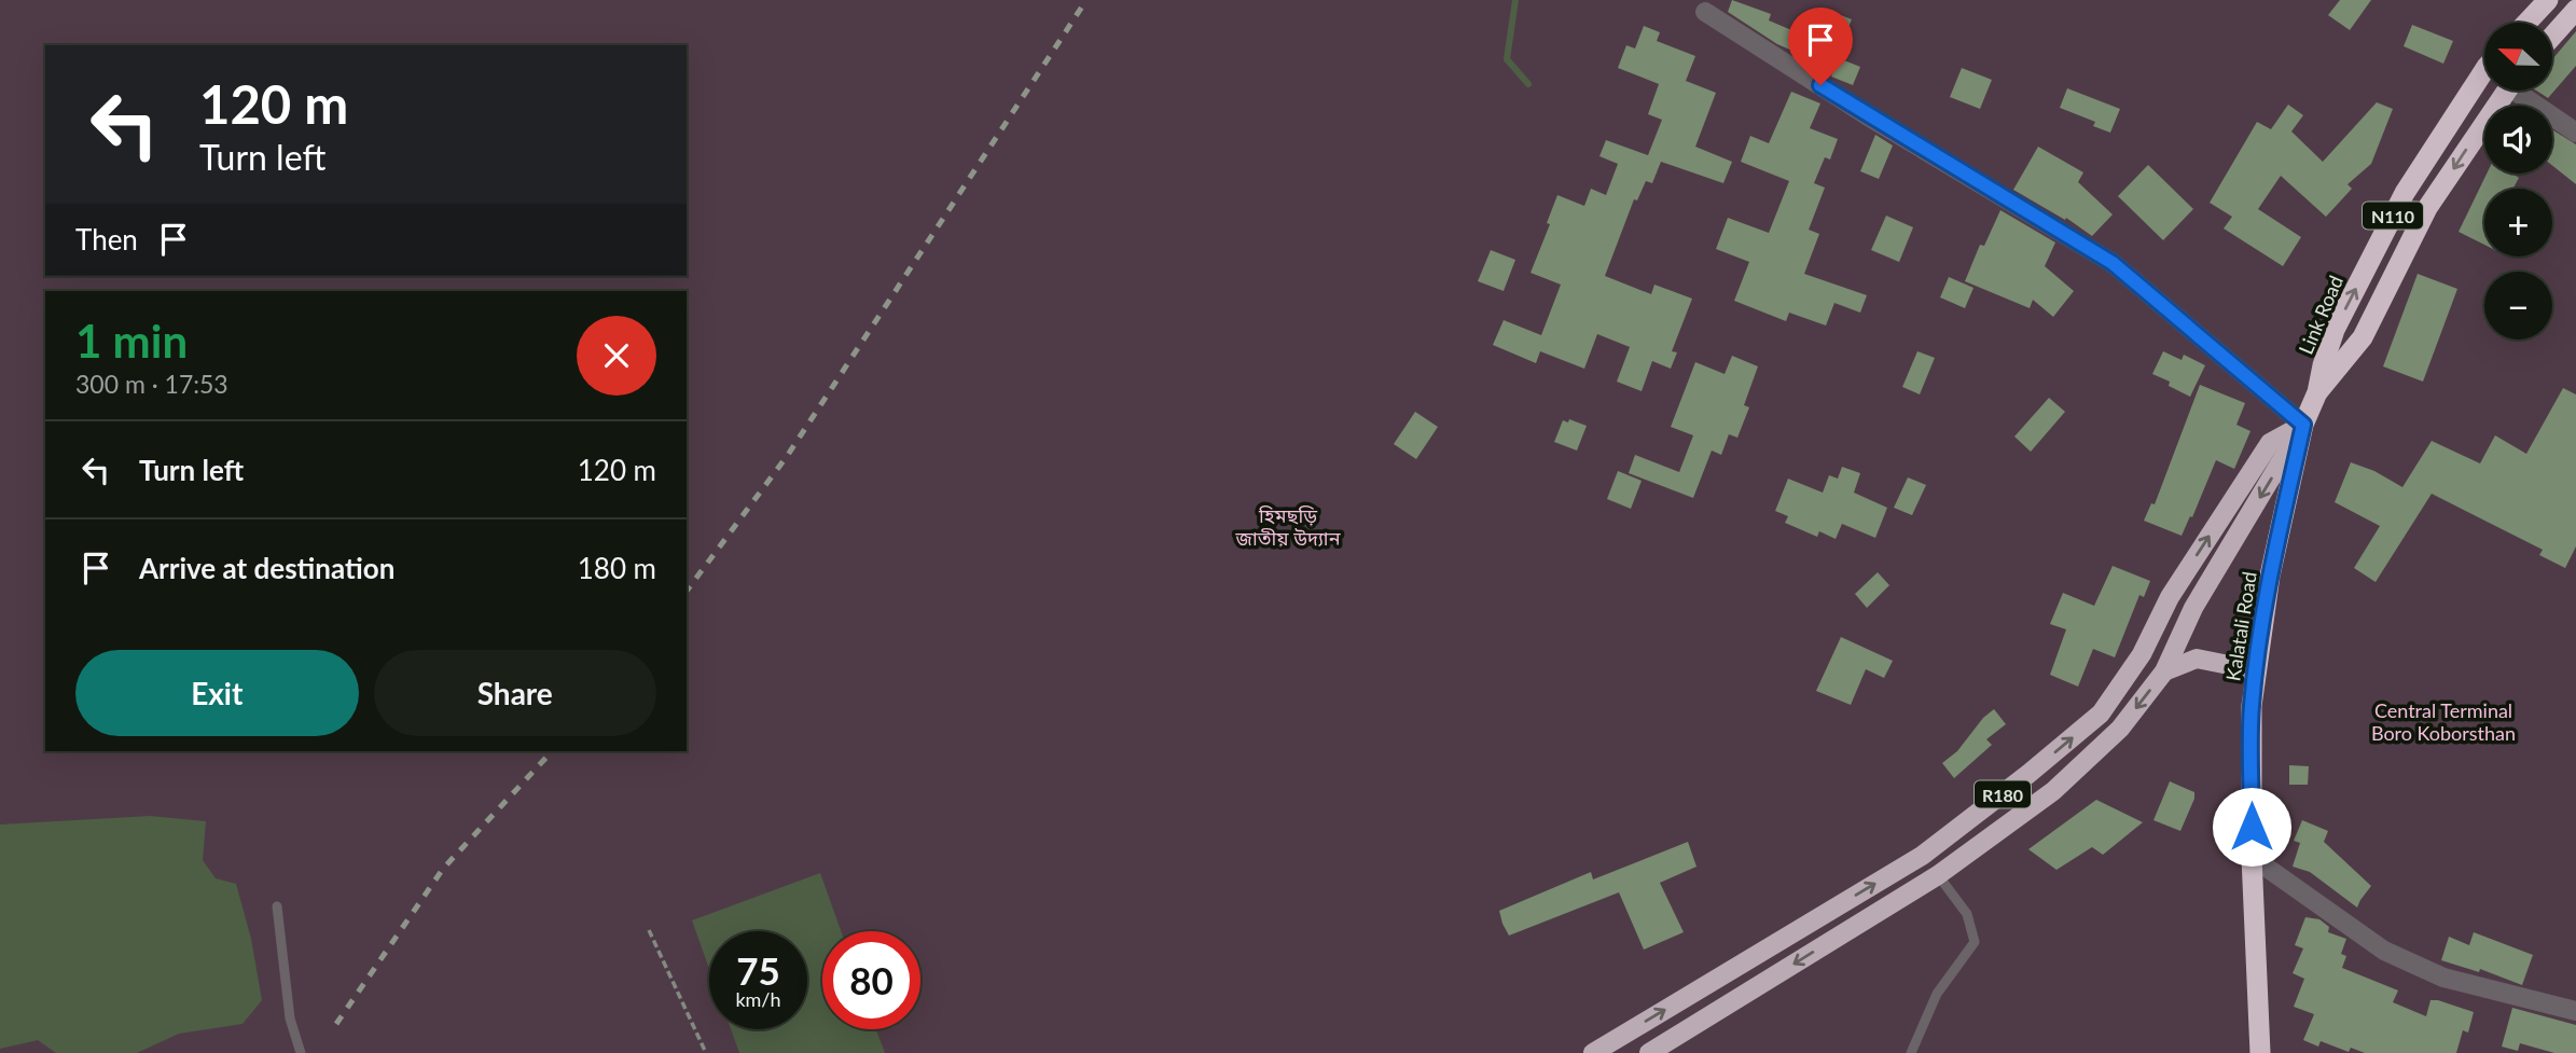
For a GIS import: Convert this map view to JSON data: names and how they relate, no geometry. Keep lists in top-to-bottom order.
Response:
{
  "streets": {
    "highway": ["N110", "Link Road", "Kalatali Road"],
    "main road": ["R180"]
  },
  "crossings": [
    ["Link Road", "Kalatali Road"],
    ["Kalatali Road", "R180"]
  ],
  "parks": ["হিমছড়ি জাতীয় উদ্যান", "Central Terminal Boro Koborsthan"],
  "north": "left",
  "page": {
    "map_buttons": ["+", "−"],
    "turn": ["120 m", "Turn left"],
    "then": "Then",
    "heading": ["1 min", "300 m · 17:53"],
    "list": [
      {
        "name": "Turn left",
        "value": "120 m"
      },
      {
        "name": "Arrive at destination",
        "value": "180 m"
      }
    ],
    "buttons": ["Exit", "Share"],
    "speed": "75 km/h",
    "limit": "80"
  }
}
